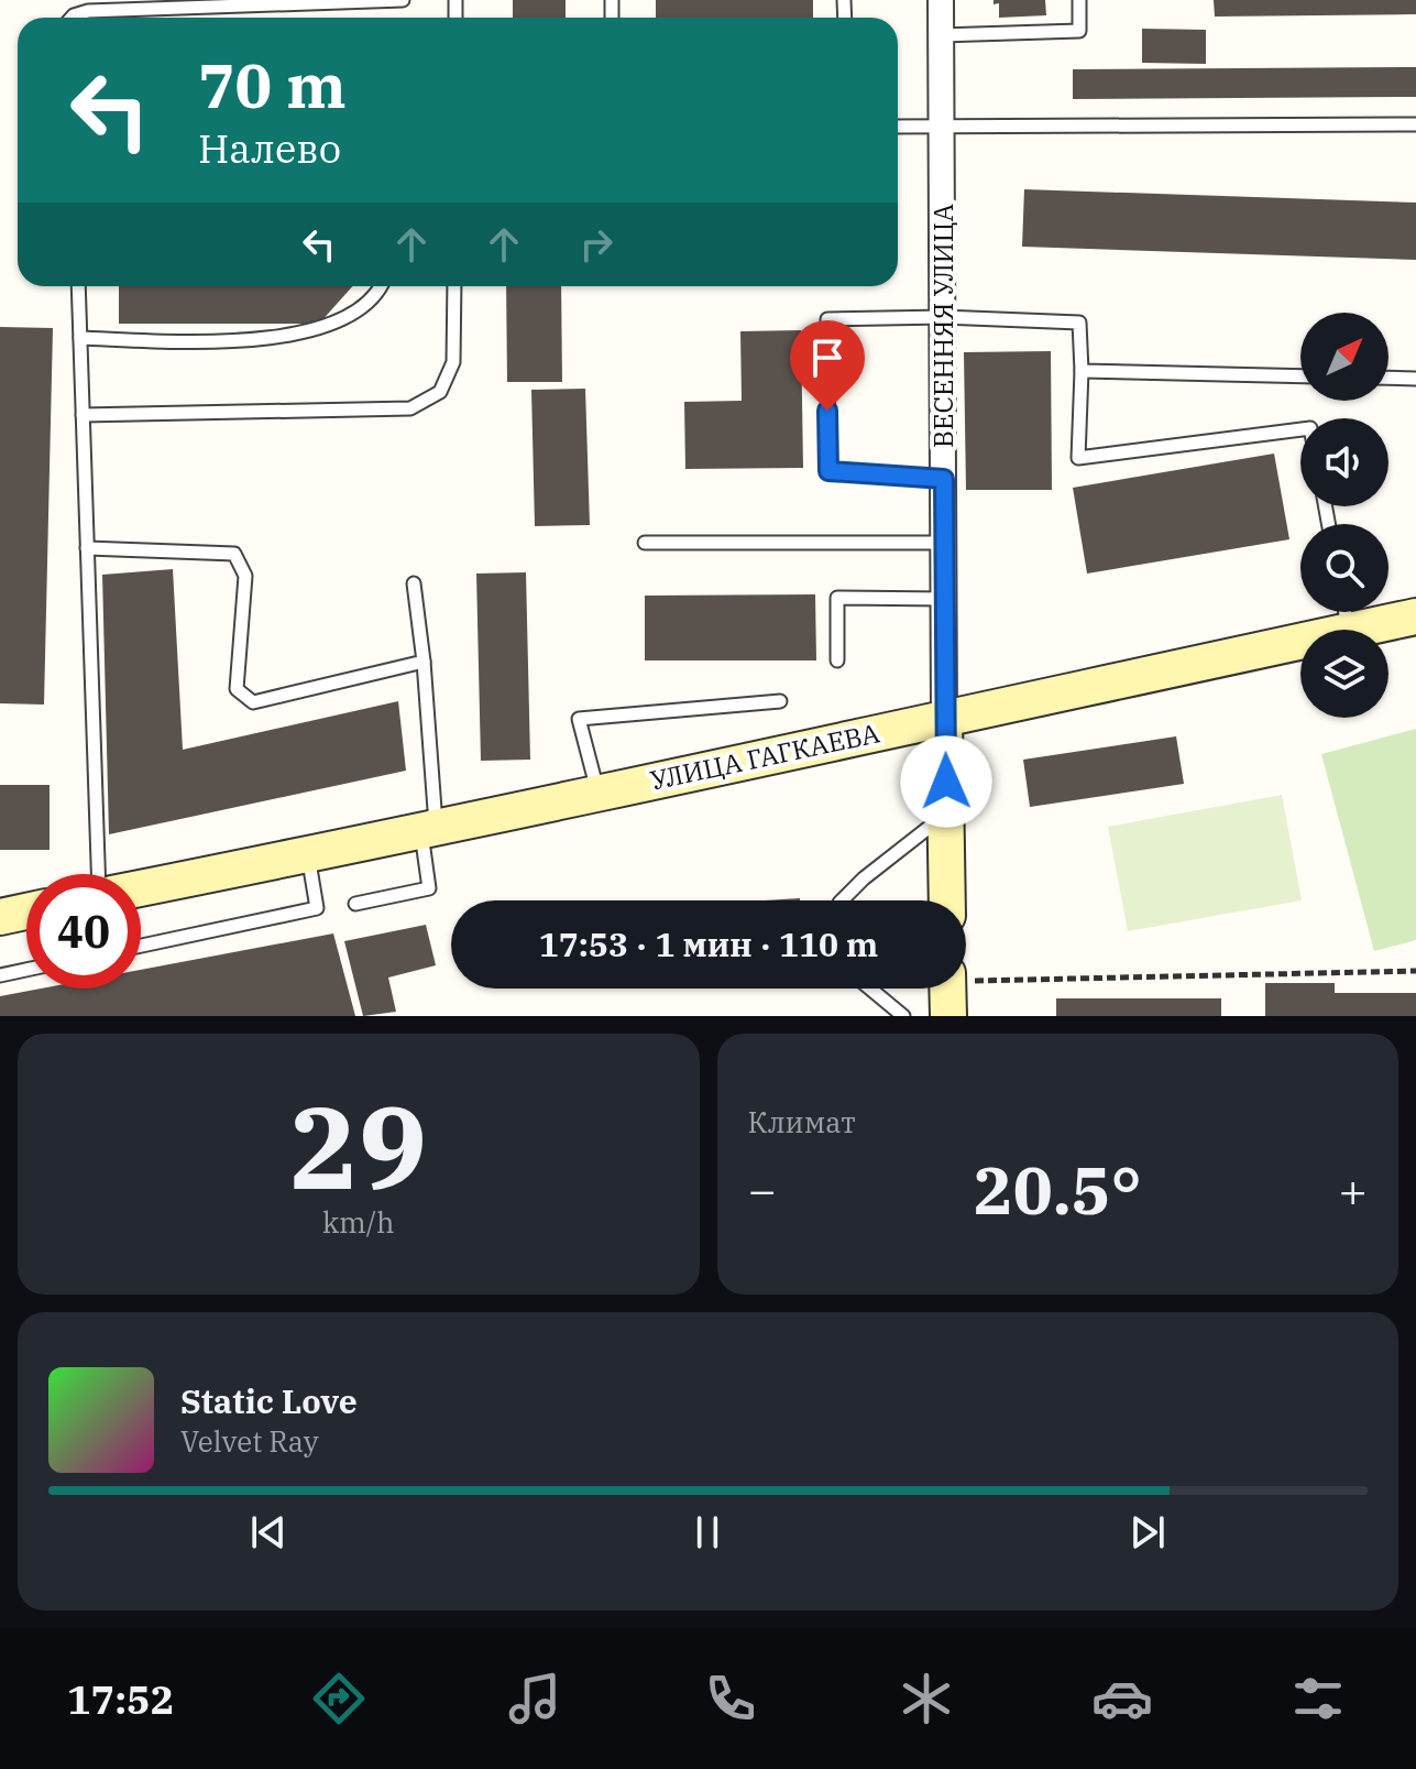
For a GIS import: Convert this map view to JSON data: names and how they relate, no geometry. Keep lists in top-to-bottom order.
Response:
{
  "streets": {
    "street": ["ВЕСЕННЯЯ УЛИЦА", "УЛИЦА ГАГКАЕВА"]
  },
  "crossings": [
    ["ВЕСЕННЯЯ УЛИЦА", "УЛИЦА ГАГКАЕВА"]
  ],
  "north": "top right",
  "page": {
    "turn": ["70 m", "Налево"],
    "limit": "40",
    "trip": "17:53 · 1 мин · 110 m",
    "tile": [
      ["29", "km/h"],
      "Климат"
    ],
    "heat": ["−", "20.5°", "+"],
    "song": ["Static Love", "Velvet Ray"],
    "tabs": "17:52"
  }
}
